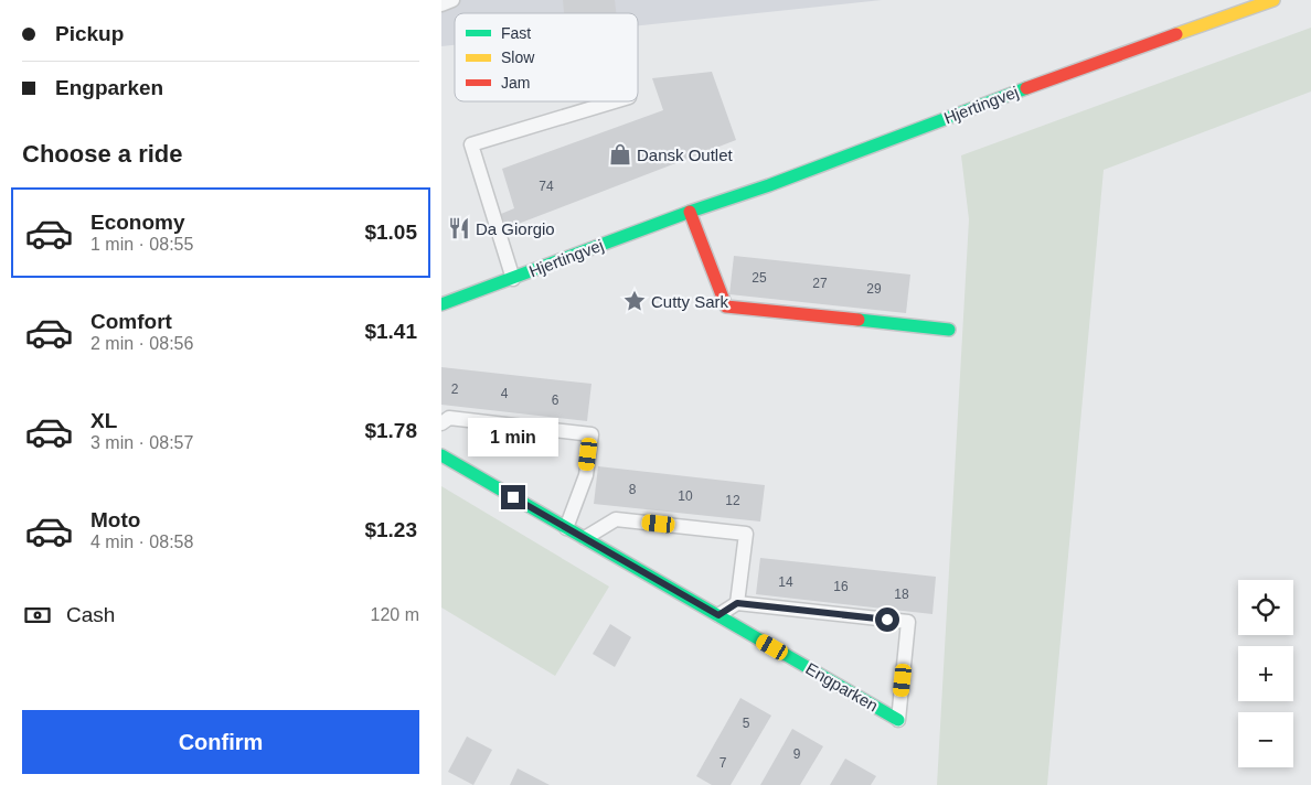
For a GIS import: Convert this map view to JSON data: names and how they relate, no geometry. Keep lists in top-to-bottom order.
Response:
{
  "streets": {
    "main road": ["Hjertingvej", "Engparken"]
  },
  "places": {
    "shop": ["Dansk Outlet"],
    "restaurant": ["Da Giorgio"],
    "place": ["Cutty Sark"]
  },
  "house_numbers": [
    "74",
    "25",
    "27",
    "29",
    "2",
    "4",
    "6",
    "8",
    "10",
    "12",
    "14",
    "16",
    "18",
    "5",
    "9",
    "7"
  ],
  "legend": ["Fast", "Slow", "Jam"],
  "page": {
    "banner": ["Pickup", "Engparken"],
    "heading": "Choose a ride",
    "list": [
      {
        "name": "Economy",
        "note": "1 min · 08:55",
        "value": "$1.05"
      },
      {
        "name": "Comfort",
        "note": "2 min · 08:56",
        "value": "$1.41"
      },
      {
        "name": "XL",
        "note": "3 min · 08:57",
        "value": "$1.78"
      },
      {
        "name": "Moto",
        "note": "4 min · 08:58",
        "value": "$1.23"
      }
    ],
    "bubble": "1 min",
    "map_buttons": ["+", "−"],
    "pay": ["Cash", "120 m"],
    "buttons": "Confirm"
  }
}
